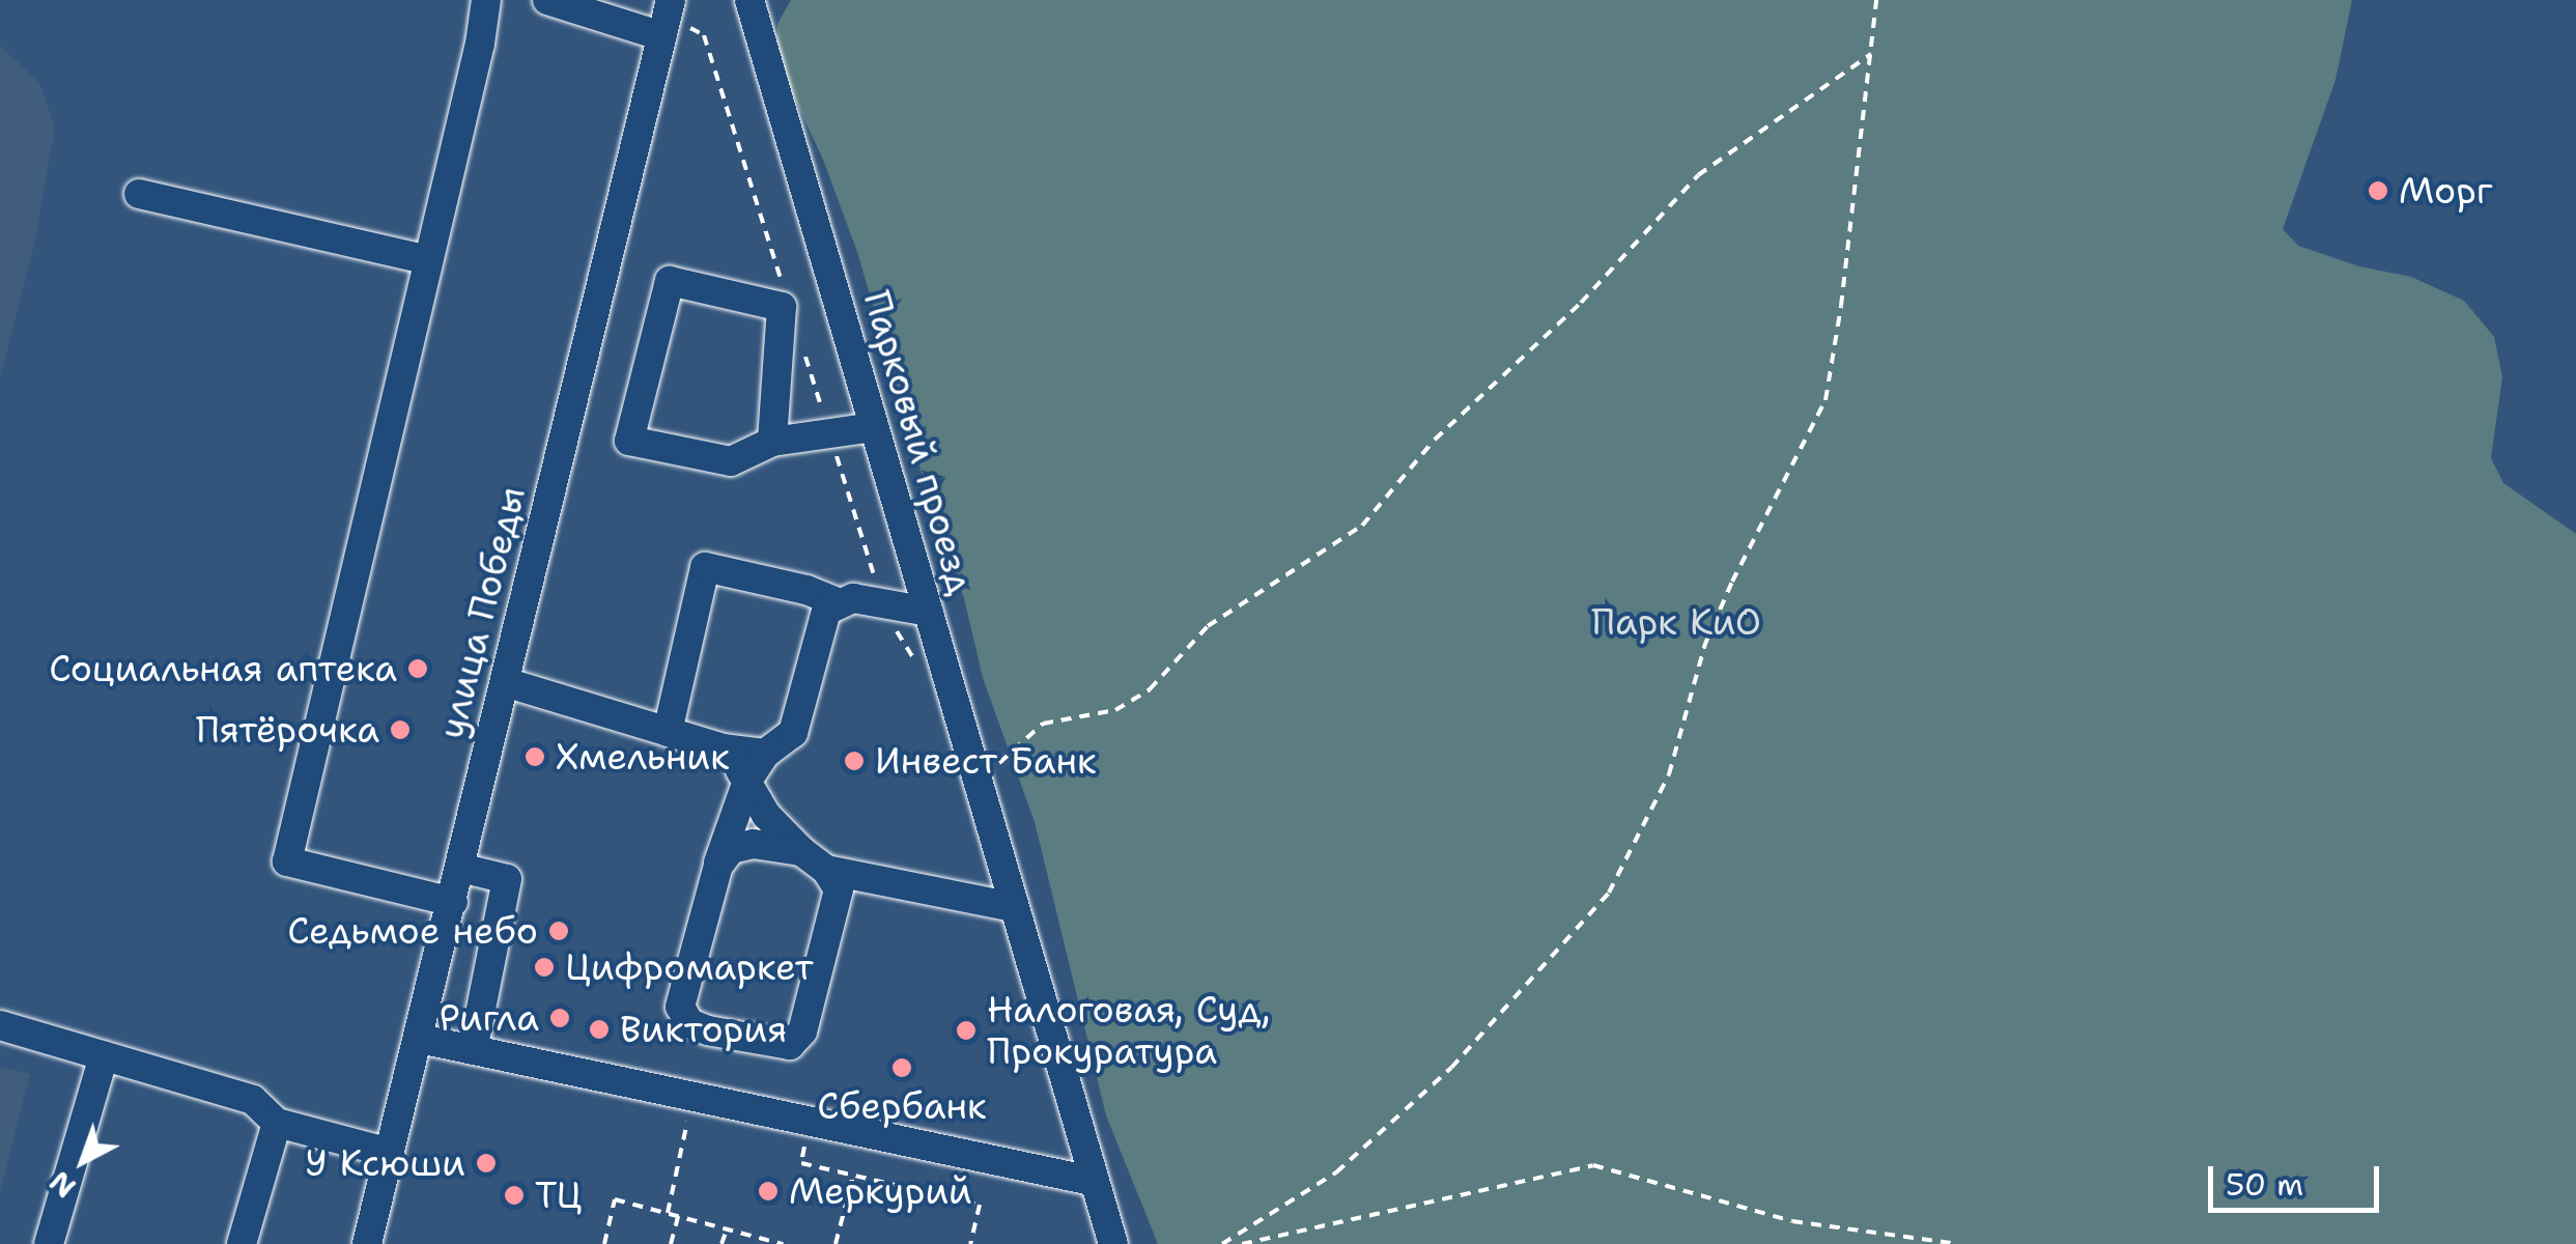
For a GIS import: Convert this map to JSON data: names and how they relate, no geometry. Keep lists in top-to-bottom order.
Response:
{
  "streets": {
    "street": ["Парковый проезд", "улица Победы"]
  },
  "parks": ["Парк КиО"],
  "places": [
    "Морг",
    "Социальная аптека",
    "Пятёрочка",
    "Хмельник",
    "Инвест Банк",
    "Седьмое небо",
    "Цифромаркет",
    "Ригла",
    "Виктория",
    "Налоговая, Суд, Прокуратура",
    "Сбербанк",
    "У Ксюши",
    "Меркурий",
    "ТЦ"
  ],
  "scale_bar": "50 m",
  "north": "bottom left"
}
